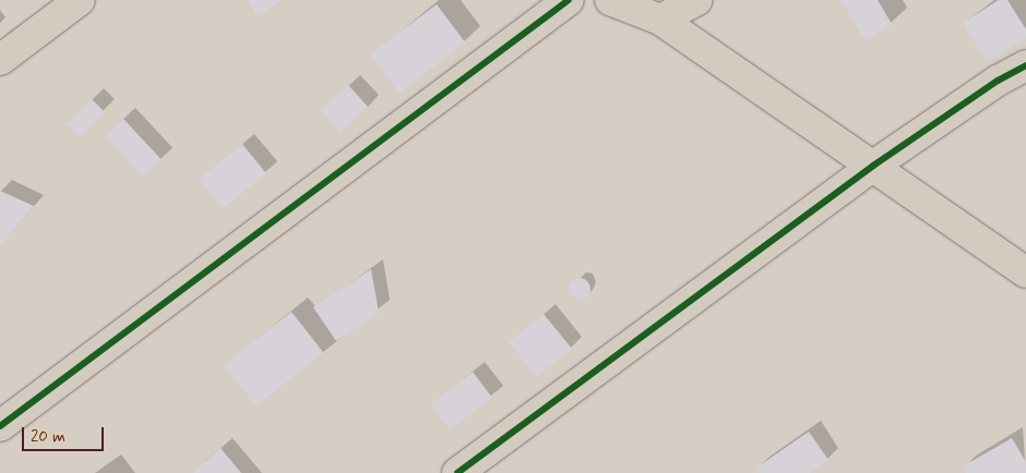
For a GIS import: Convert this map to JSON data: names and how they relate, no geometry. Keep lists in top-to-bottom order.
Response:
{
  "scale_bar": "20 m"
}
